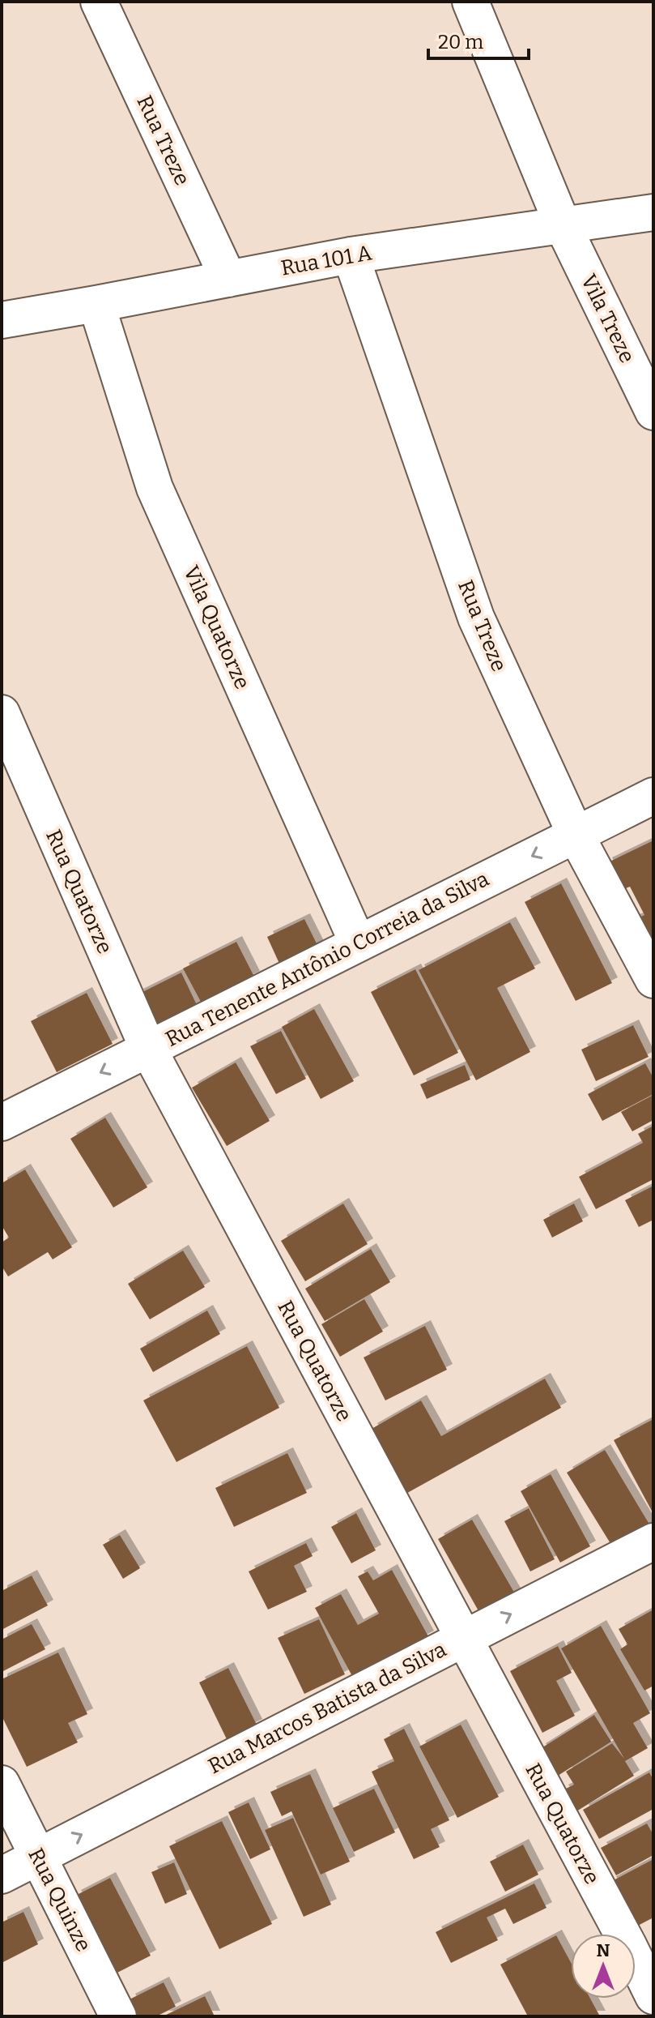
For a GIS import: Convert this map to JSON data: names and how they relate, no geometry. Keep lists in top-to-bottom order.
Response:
{
  "streets": {
    "street": [
      "Rua Treze",
      "Rua 101 A",
      "Vila Treze",
      "Vila Quatorze",
      "Rua Quatorze",
      "Rua Tenente Antônio Correia da Silva",
      "Rua Marcos Batista da Silva",
      "Rua Quinze"
    ]
  },
  "crossings": [
    ["Rua Treze", "Rua 101 A"],
    ["Rua Treze", "Rua Tenente Antônio Correia da Silva"],
    ["Rua 101 A", "Vila Treze"],
    ["Rua 101 A", "Vila Quatorze"],
    ["Vila Quatorze", "Rua Tenente Antônio Correia da Silva"],
    ["Rua Quatorze", "Rua Tenente Antônio Correia da Silva"],
    ["Rua Quatorze", "Rua Marcos Batista da Silva"],
    ["Rua Marcos Batista da Silva", "Rua Quinze"]
  ],
  "one_way": ["Rua Tenente Antônio Correia da Silva", "Rua Marcos Batista da Silva"],
  "scale_bar": "20 m",
  "north": "top"
}
